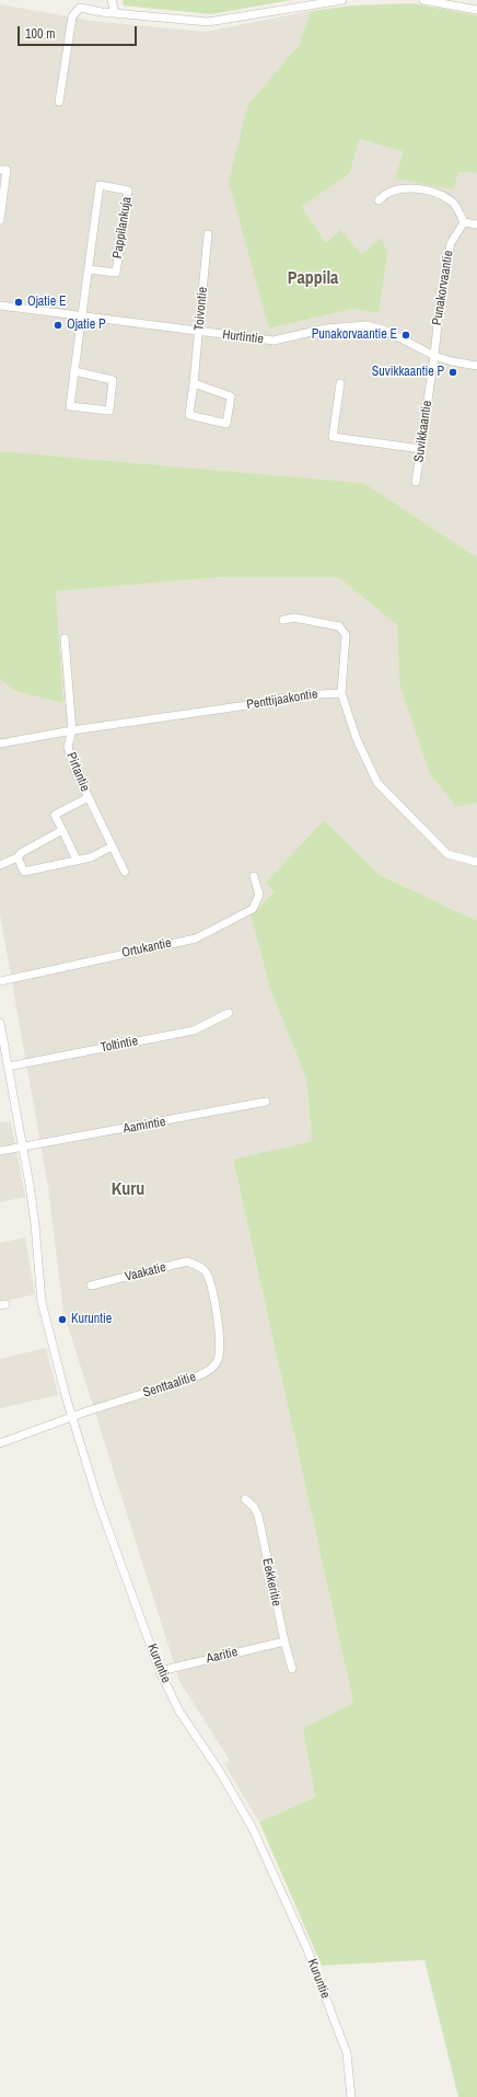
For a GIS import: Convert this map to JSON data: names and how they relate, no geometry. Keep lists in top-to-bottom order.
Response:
{
  "streets": {
    "street": [
      "Pappilankuja",
      "Punakorvaantie",
      "Toivontie",
      "Hurtintie",
      "Suvikkaantie",
      "Penttijaakontie",
      "Pirtantie",
      "Ortukantie",
      "Toltintie",
      "Aamintie",
      "Vaakatie",
      "Senttaalitie",
      "Eekkeritie",
      "Aaritie",
      "Kuruntie"
    ]
  },
  "crossings": [
    ["Pappilankuja", "Hurtintie"],
    ["Punakorvaantie", "Hurtintie"],
    ["Punakorvaantie", "Suvikkaantie"],
    ["Toivontie", "Hurtintie"],
    ["Hurtintie", "Suvikkaantie"],
    ["Penttijaakontie", "Pirtantie"],
    ["Toltintie", "Kuruntie"],
    ["Aamintie", "Kuruntie"],
    ["Vaakatie", "Senttaalitie"],
    ["Senttaalitie", "Kuruntie"],
    ["Eekkeritie", "Aaritie"],
    ["Aaritie", "Kuruntie"]
  ],
  "districts": ["Pappila", "Kuru"],
  "places": [
    "Ojatie E",
    "Ojatie P",
    "Punakorvaantie E",
    "Suvikkaantie P",
    "Kuruntie"
  ],
  "scale_bar": "100 m"
}
